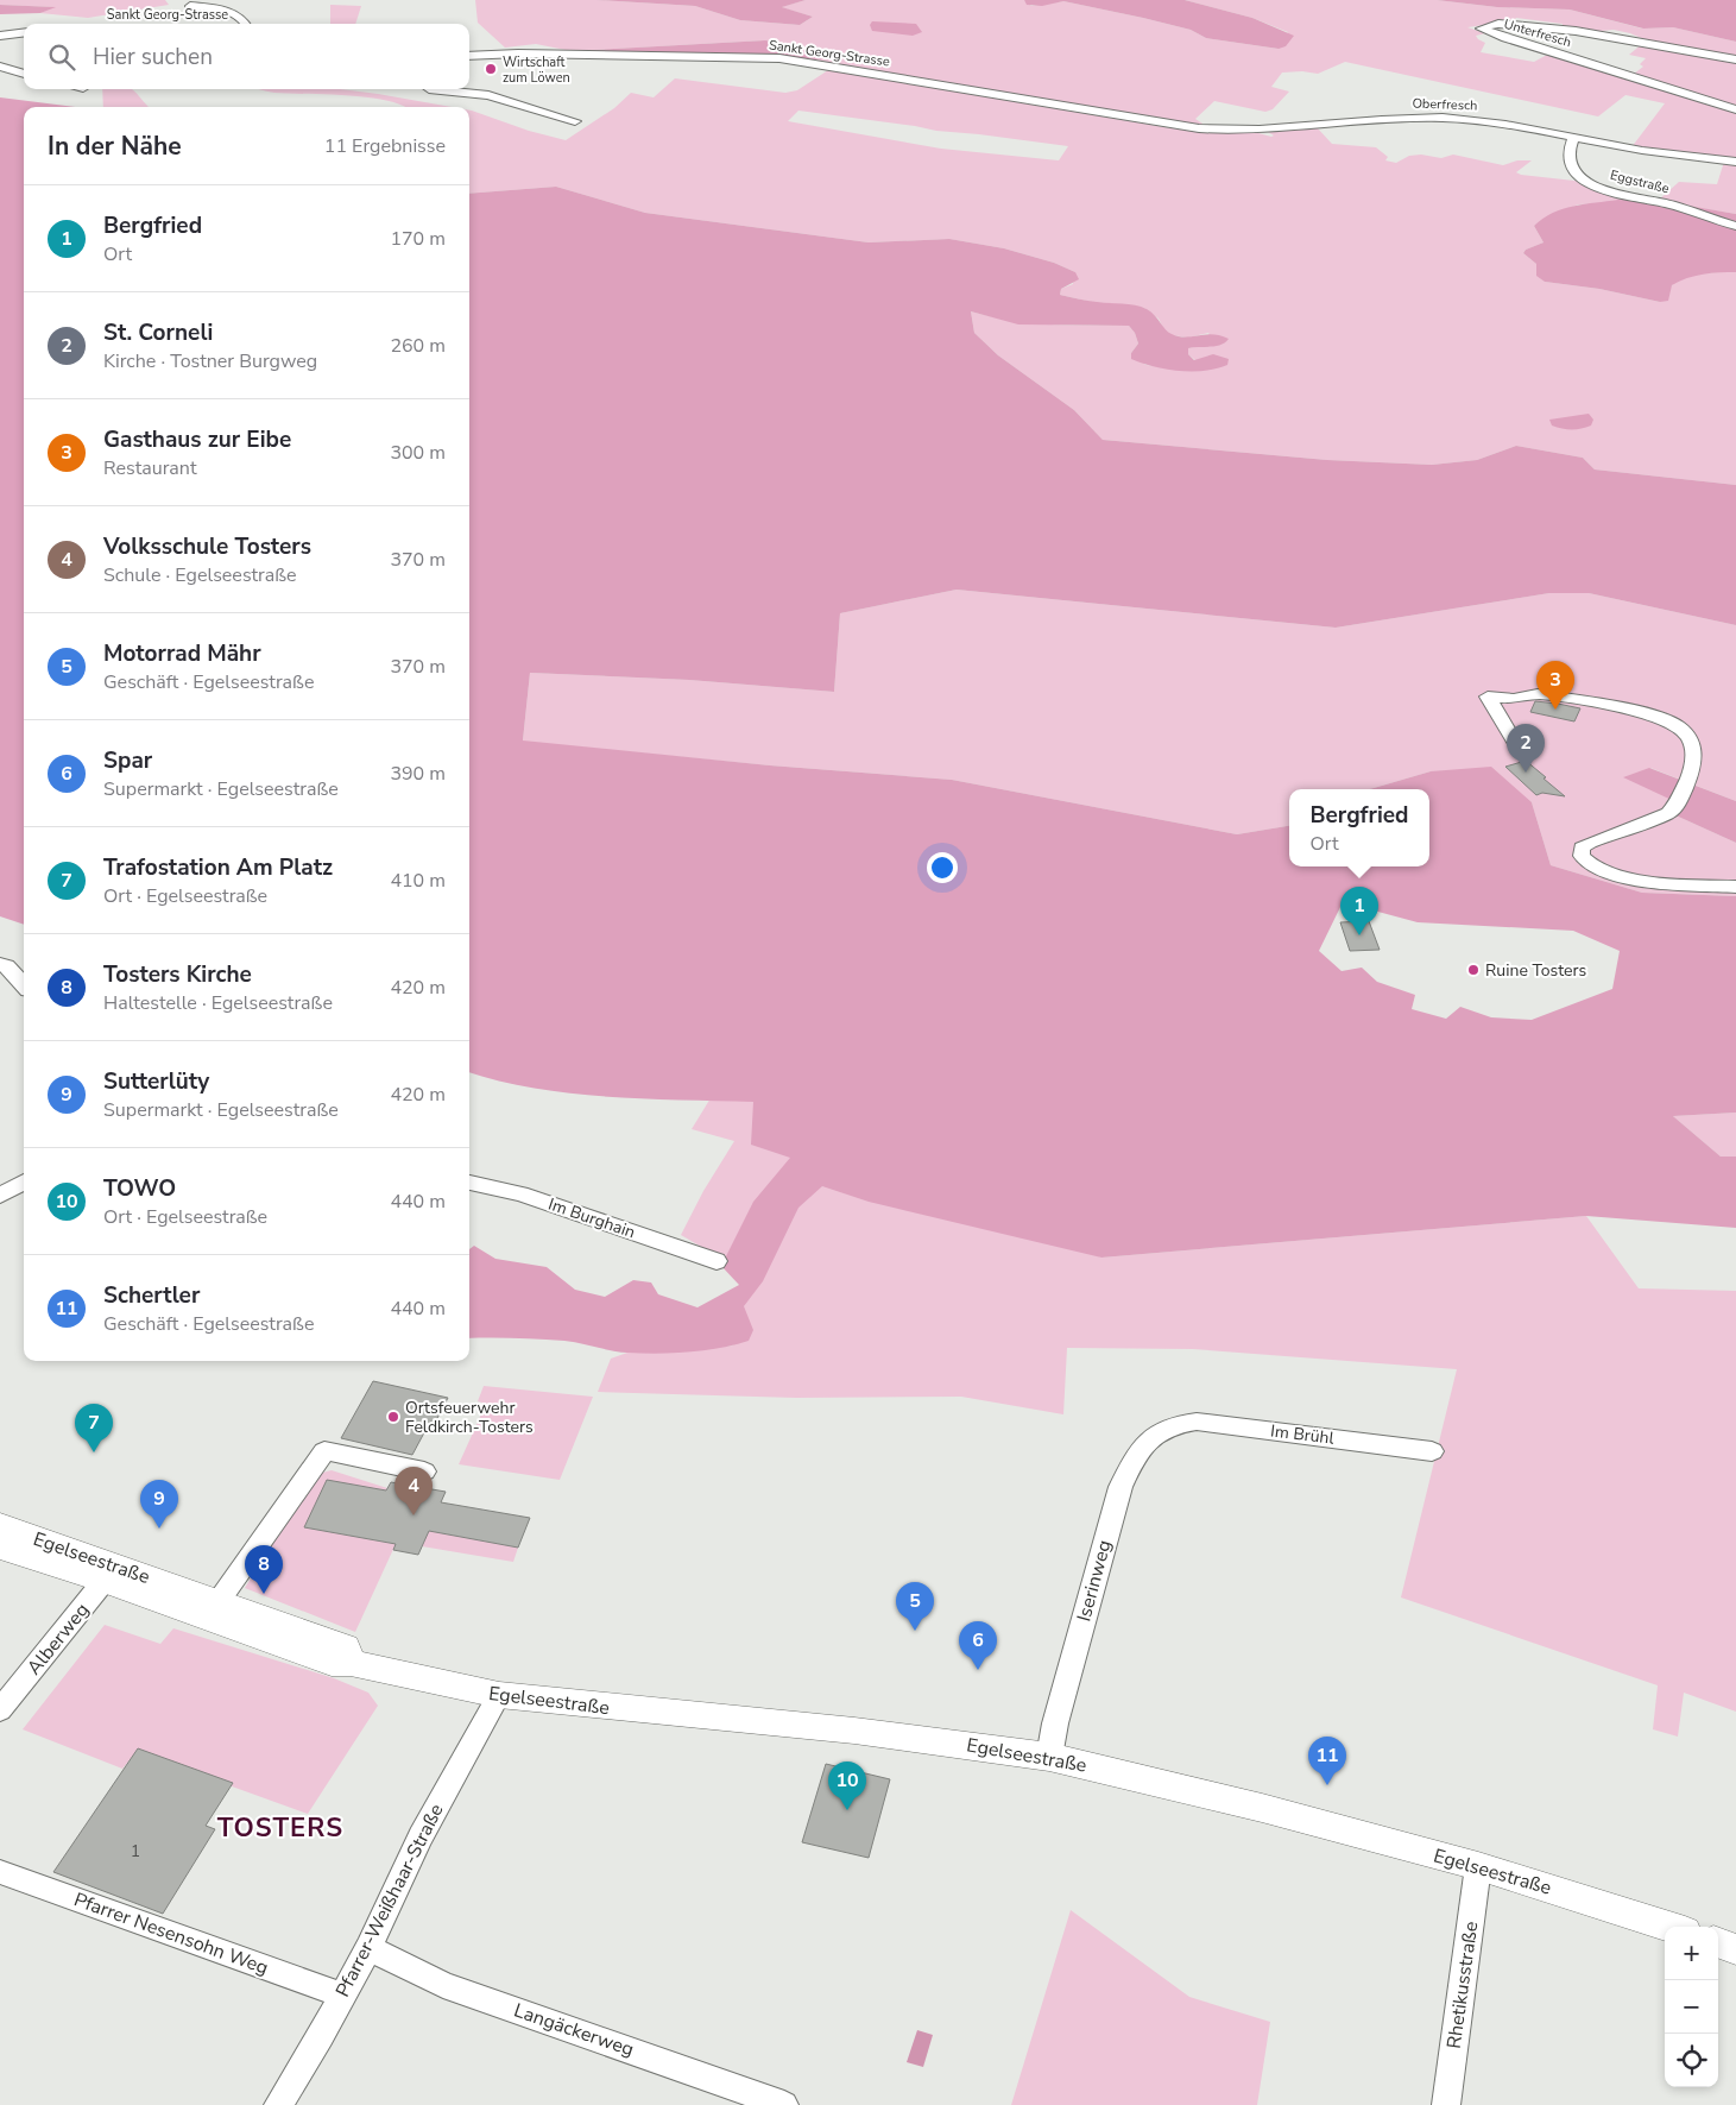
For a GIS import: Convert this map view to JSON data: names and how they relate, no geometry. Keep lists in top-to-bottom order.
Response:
{
  "streets": {
    "main road": ["Egelseestraße"],
    "street": [
      "Sankt Georg-Strasse",
      "Unterfresch",
      "Oberfresch",
      "Eggstraße",
      "Im Burghain",
      "Im Brühl",
      "Iserinweg",
      "Alberweg",
      "Pfarrer-Weißhaar-Straße",
      "Pfarrer Nesensohn Weg",
      "Rhetikusstraße",
      "Langäckerweg"
    ]
  },
  "crossings": [
    ["Sankt Georg-Strasse", "Oberfresch"],
    ["Oberfresch", "Eggstraße"],
    ["Im Brühl", "Iserinweg"],
    ["Egelseestraße", "Iserinweg"],
    ["Egelseestraße", "Alberweg"],
    ["Egelseestraße", "Pfarrer-Weißhaar-Straße"],
    ["Egelseestraße", "Rhetikusstraße"],
    ["Pfarrer-Weißhaar-Straße", "Pfarrer Nesensohn Weg"],
    ["Pfarrer-Weißhaar-Straße", "Langäckerweg"]
  ],
  "districts": ["TOSTERS"],
  "places": ["Wirtschaft zum Löwen", "Ruine Tosters", "Ortsfeuerwehr Feldkirch-Tosters"],
  "house_numbers": ["1"],
  "page": {
    "search": "Hier suchen",
    "heading": ["In der Nähe", "11 Ergebnisse"],
    "list": [
      {
        "mark": "1",
        "name": "Bergfried",
        "note": "Ort",
        "value": "170 m"
      },
      {
        "mark": "2",
        "name": "St. Corneli",
        "note": "Kirche · Tostner Burgweg",
        "value": "260 m"
      },
      {
        "mark": "3",
        "name": "Gasthaus zur Eibe",
        "note": "Restaurant",
        "value": "300 m"
      },
      {
        "mark": "4",
        "name": "Volksschule Tosters",
        "note": "Schule · Egelseestraße",
        "value": "370 m"
      },
      {
        "mark": "5",
        "name": "Motorrad Mähr",
        "note": "Geschäft · Egelseestraße",
        "value": "370 m"
      },
      {
        "mark": "6",
        "name": "Spar",
        "note": "Supermarkt · Egelseestraße",
        "value": "390 m"
      },
      {
        "mark": "7",
        "name": "Trafostation Am Platz",
        "note": "Ort · Egelseestraße",
        "value": "410 m"
      },
      {
        "mark": "8",
        "name": "Tosters Kirche",
        "note": "Haltestelle · Egelseestraße",
        "value": "420 m"
      },
      {
        "mark": "9",
        "name": "Sutterlüty",
        "note": "Supermarkt · Egelseestraße",
        "value": "420 m"
      },
      {
        "mark": "10",
        "name": "TOWO",
        "note": "Ort · Egelseestraße",
        "value": "440 m"
      },
      {
        "mark": "11",
        "name": "Schertler",
        "note": "Geschäft · Egelseestraße",
        "value": "440 m"
      }
    ],
    "pins": [
      "3",
      "2",
      "1",
      "7",
      "4",
      "9",
      "8",
      "5",
      "6",
      "11",
      "10"
    ],
    "popup": ["Bergfried", "Ort"],
    "map_buttons": ["+", "−"]
  }
}
